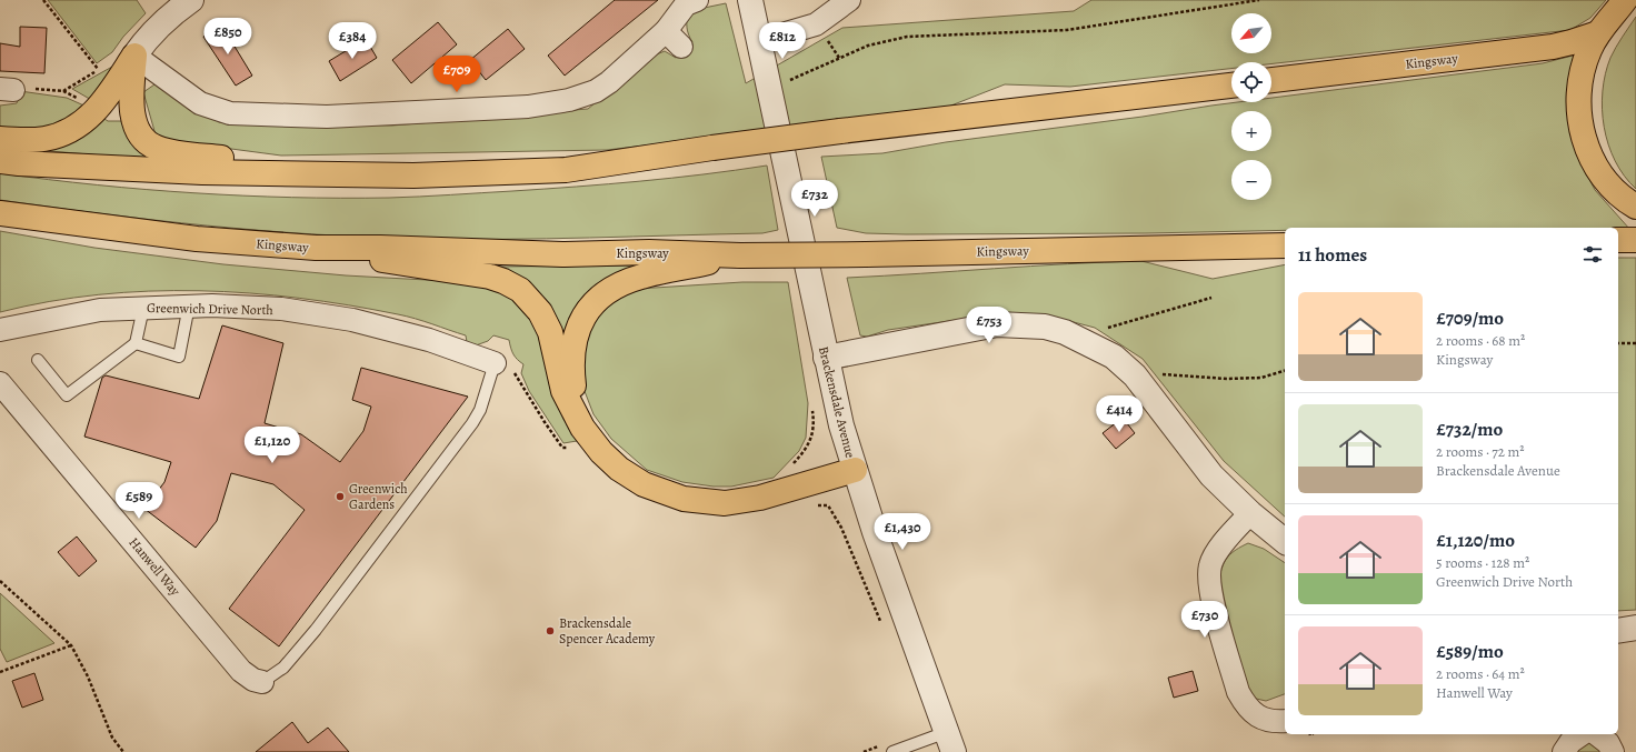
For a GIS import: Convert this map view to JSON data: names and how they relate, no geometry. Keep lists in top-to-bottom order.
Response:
{
  "streets": {
    "highway": ["Kingsway"],
    "street": ["Greenwich Drive North", "Brackensdale Avenue", "Hanwell Way"]
  },
  "places": ["Greenwich Gardens", "Brackensdale Spencer Academy"],
  "north": "bottom left",
  "page": {
    "map_buttons": ["+", "−"],
    "price": [
      "£850",
      "£384",
      "£812",
      "£709",
      "£732",
      "£753",
      "£414",
      "£1,120",
      "£589",
      "£1,430",
      "£730"
    ],
    "heading": "11 homes",
    "list": [
      {
        "name": "£709/mo",
        "note": "2 rooms · 68 m² · Kingsway"
      },
      {
        "name": "£732/mo",
        "note": "2 rooms · 72 m² · Brackensdale Avenue"
      },
      {
        "name": "£1,120/mo",
        "note": "5 rooms · 128 m² · Greenwich Drive North"
      },
      {
        "name": "£589/mo",
        "note": "2 rooms · 64 m² · Hanwell Way"
      }
    ]
  }
}
